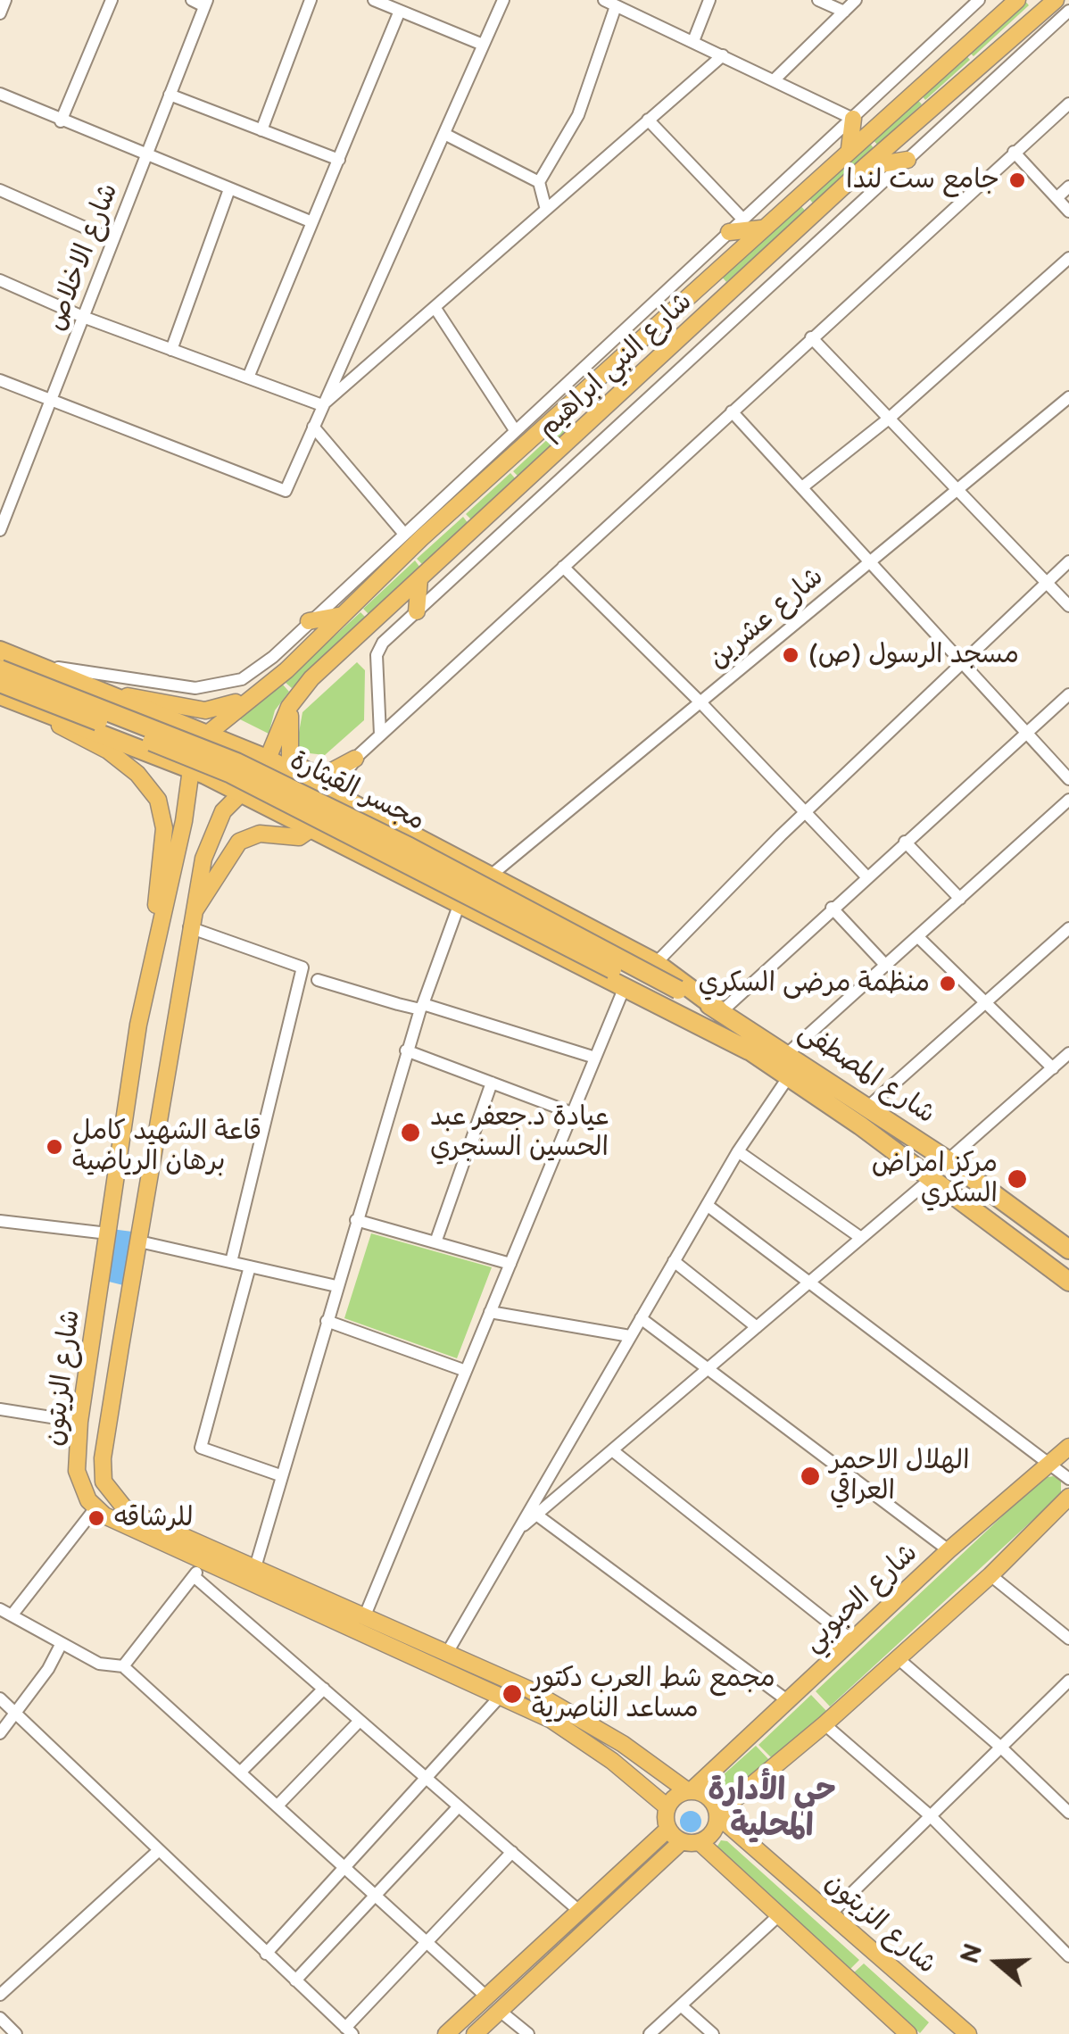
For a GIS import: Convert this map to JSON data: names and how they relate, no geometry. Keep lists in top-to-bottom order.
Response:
{
  "streets": {
    "highway": ["مجسر القيثارة", "شارع المصطفى"],
    "main road": ["شارع النبي ابراهيم", "شارع الزيتون", "شارع الحبوبي"],
    "street": ["شارع الاخلاص", "شارع عشرين"]
  },
  "crossings": [
    ["شارع النبي ابراهيم", "شارع الزيتون"],
    ["شارع الزيتون", "شارع الحبوبي"]
  ],
  "districts": ["حي الأدارة المحلية"],
  "places": [
    "جامع ست لندا",
    "مسجد الرسول (ص)",
    "منظمة مرضى السكري",
    "عيادة د.جعفر عبد الحسين السنجري",
    "قاعة الشهيد كامل برهان الرياضية",
    "مركز امراض السكري",
    "الهلال الاحمر العراقي",
    "للرشاقه",
    "مجمع شط العرب دكتور مساعد الناصرية"
  ],
  "north": "left"
}
